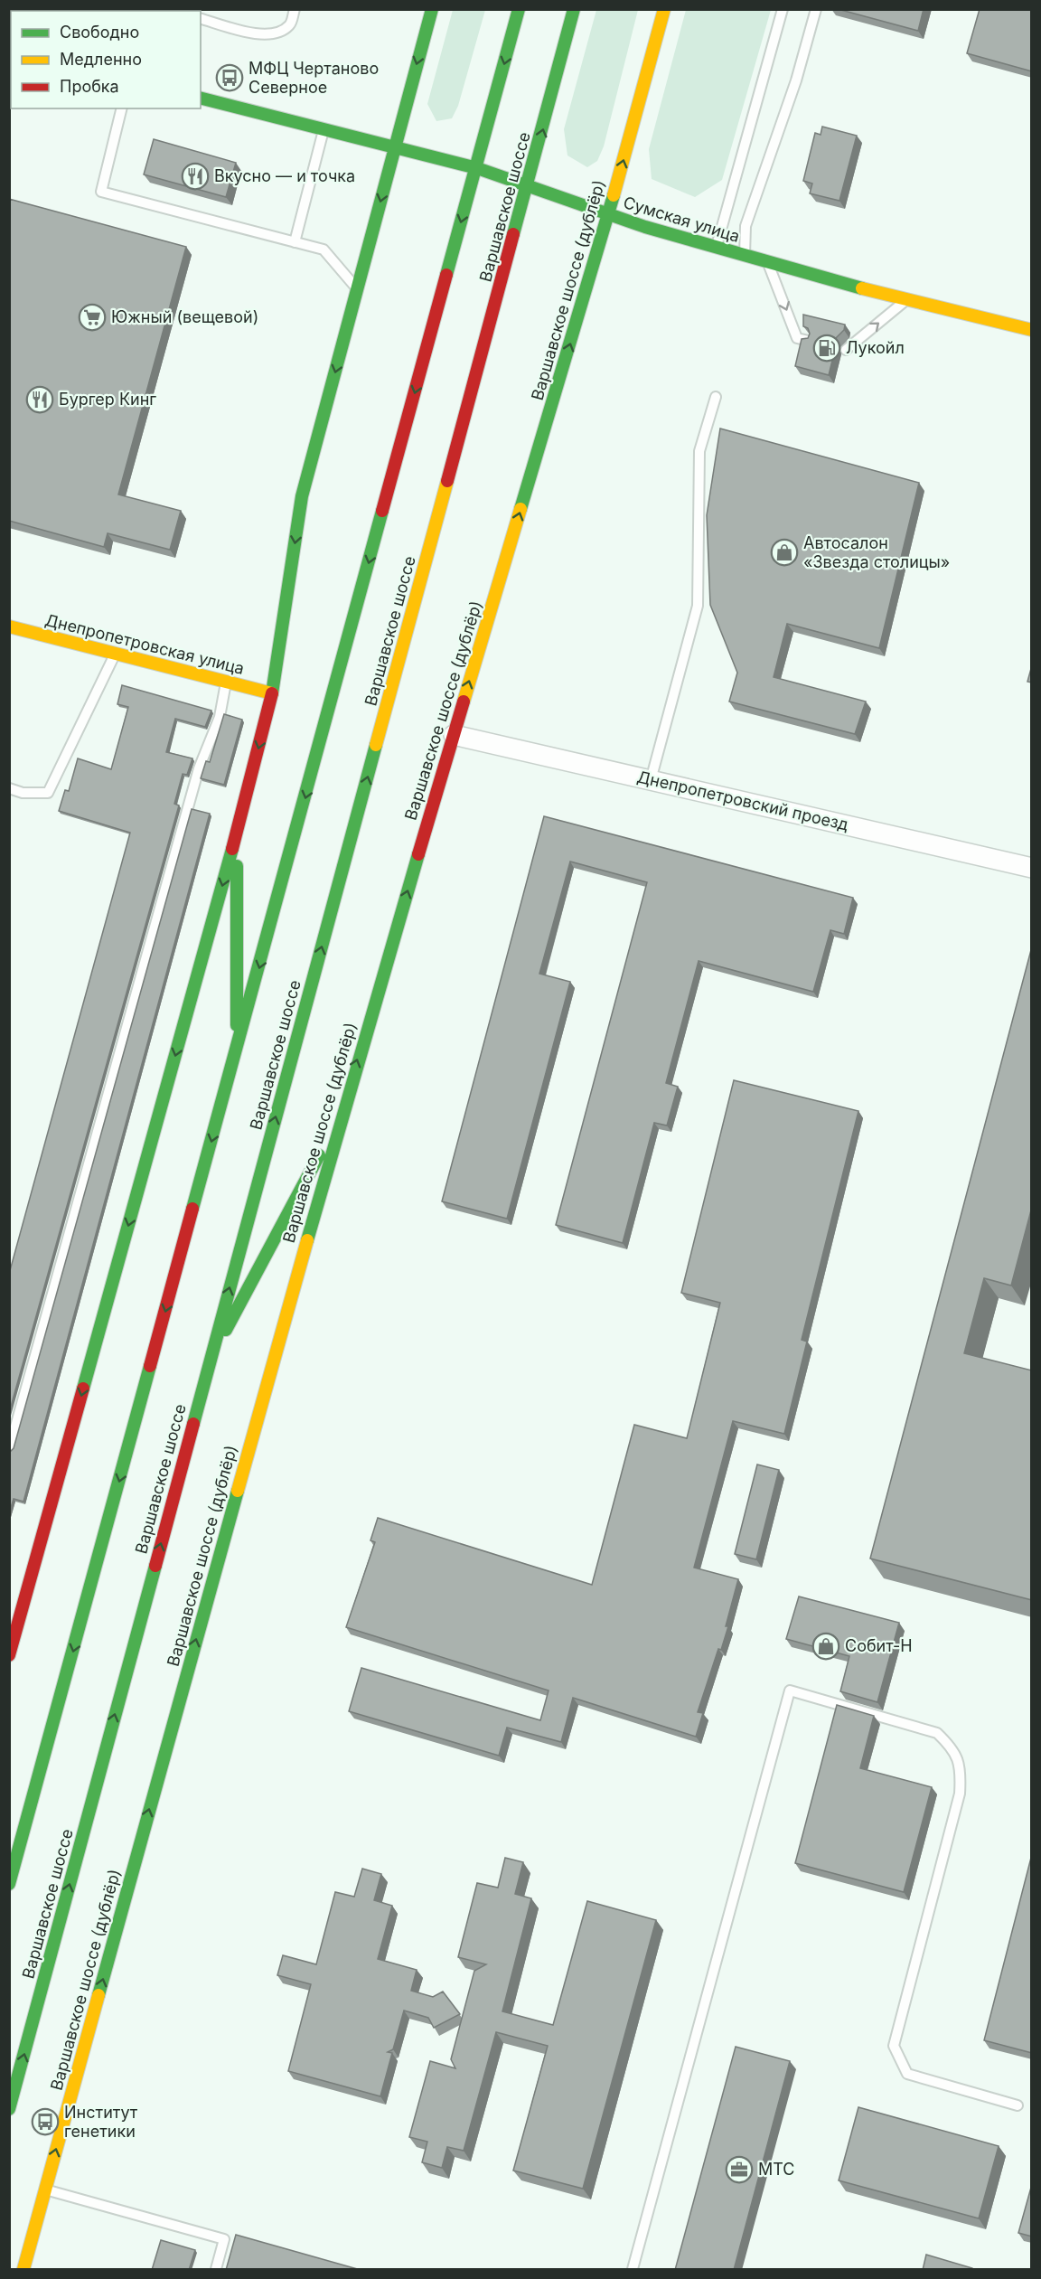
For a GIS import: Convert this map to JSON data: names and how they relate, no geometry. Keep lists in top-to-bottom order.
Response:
{
  "streets": {
    "main road": [
      "Варшавское шоссе",
      "Сумская улица",
      "Варшавское шоссе (дублёр)",
      "Днепропетровская улица"
    ],
    "street": ["Днепропетровский проезд"]
  },
  "crossings": [
    ["Варшавское шоссе", "Сумская улица"],
    ["Сумская улица", "Варшавское шоссе (дублёр)"],
    ["Варшавское шоссе (дублёр)", "Днепропетровский проезд"]
  ],
  "one_way": ["Варшавское шоссе (дублёр)"],
  "places": {
    "bus stop": ["МФЦ Чертаново Северное", "Институт генетики"],
    "restaurant": ["Вкусно — и точка", "Бургер Кинг"],
    "supermarket": ["Южный (вещевой)"],
    "fuel station": ["Лукойл"],
    "shop": ["Автосалон «Звезда столицы»", "Собит-Н"],
    "office": ["МТС"]
  },
  "legend": ["Свободно", "Медленно", "Пробка"]
}
